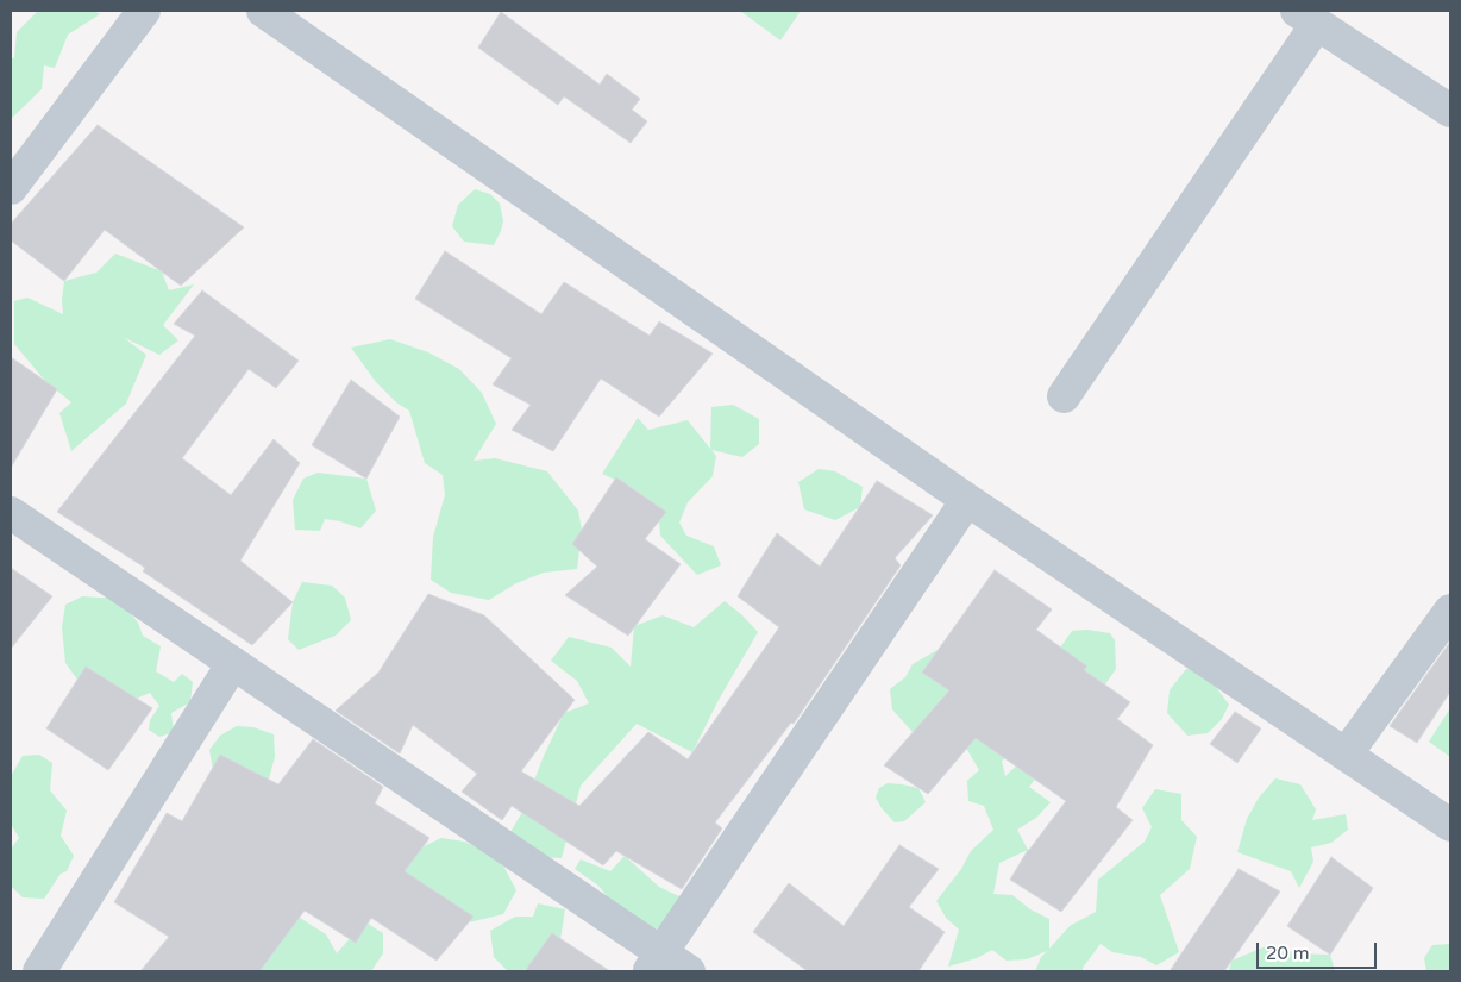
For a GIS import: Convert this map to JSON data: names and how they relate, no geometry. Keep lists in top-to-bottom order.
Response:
{
  "scale_bar": "20 m"
}
